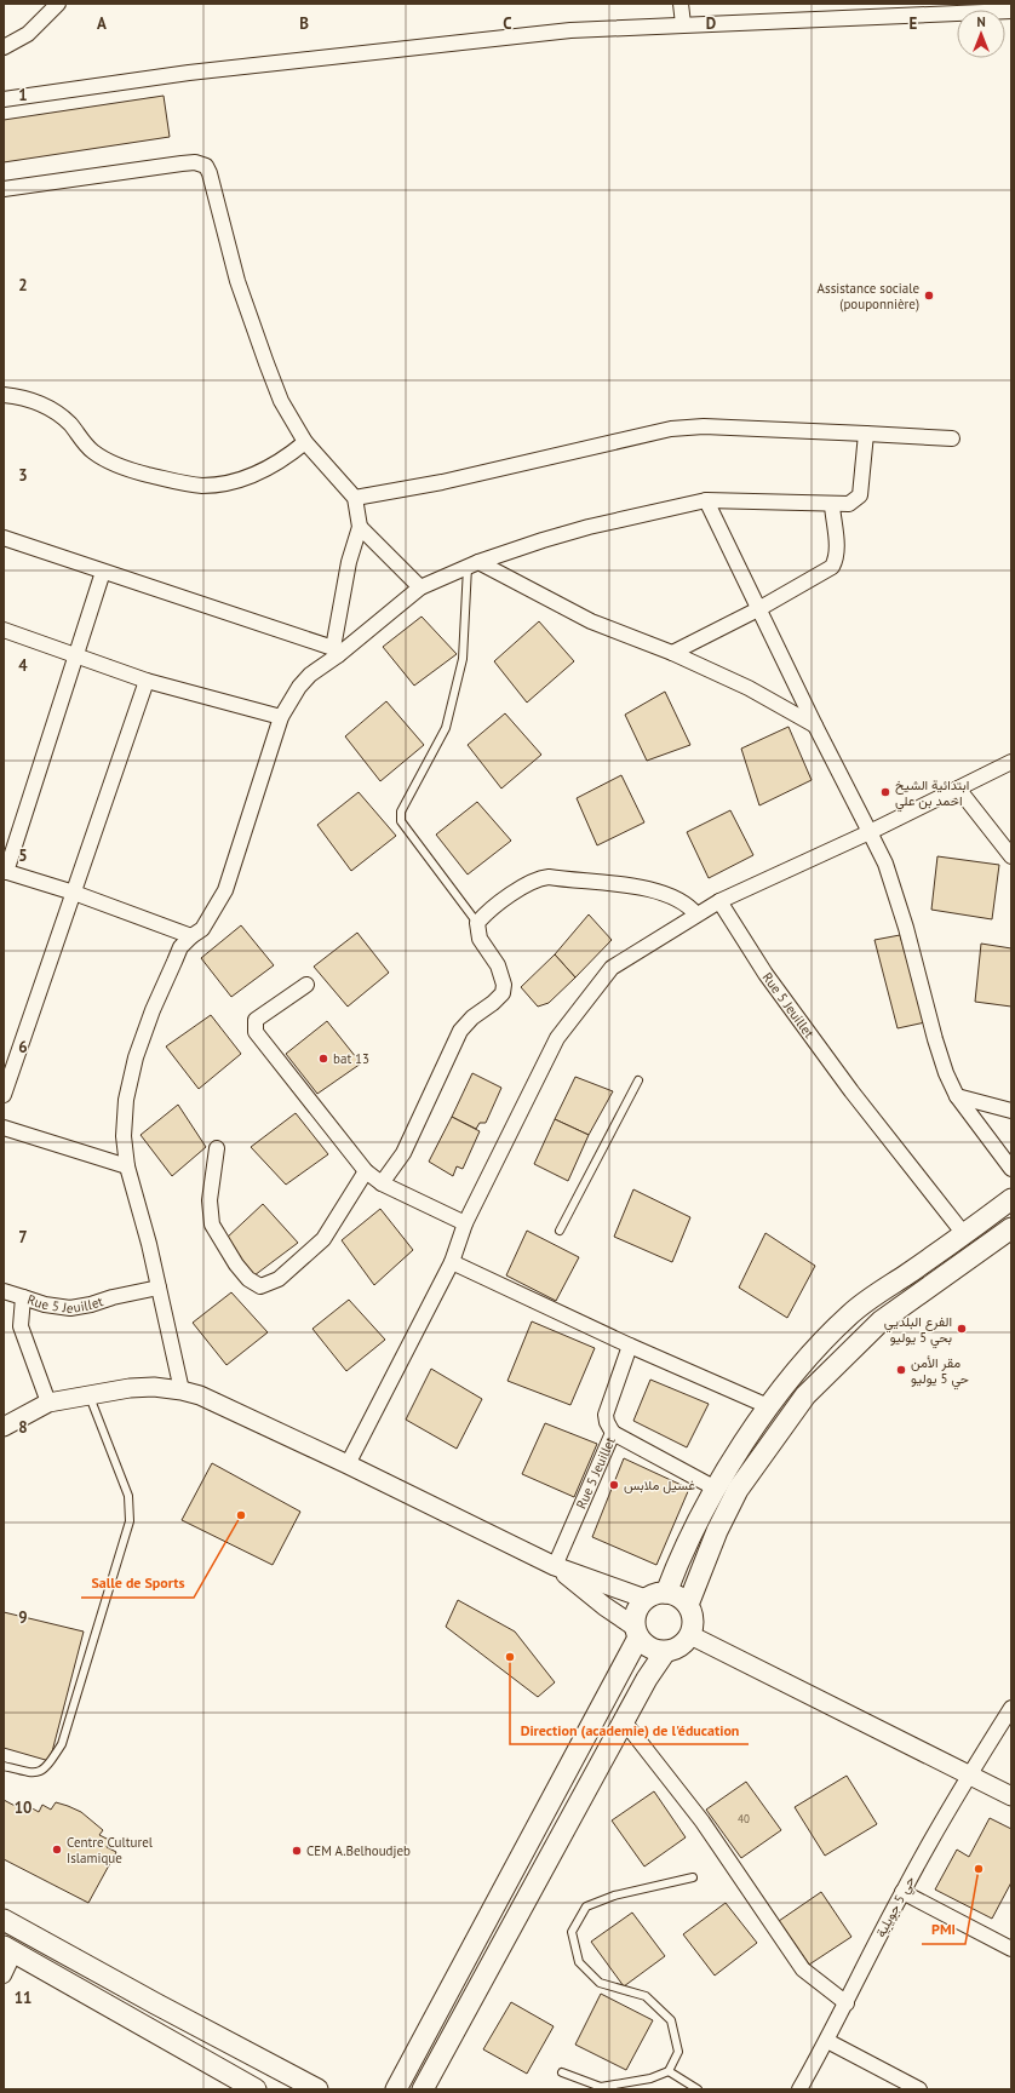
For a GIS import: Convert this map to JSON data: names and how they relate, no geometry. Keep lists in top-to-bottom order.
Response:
{
  "streets": {
    "street": ["Rue 5 Jeuillet", "حي 5 جويلية"]
  },
  "places": [
    "Assistance sociale (pouponnière)",
    "ابتدائية الشيخ احمد بن علي",
    "bat 13",
    "الفرع البلديي بحي 5 يوليو",
    "مقر الأمن حي 5 يوليو",
    "غسيل ملابس",
    "Salle de Sports",
    "Direction (academie) de l'éducation",
    "Centre Culturel Islamique",
    "CEM A.Belhoudjeb",
    "PMI"
  ],
  "house_numbers": ["40"],
  "north": "top",
  "grid": {
    "columns": [
      "A",
      "B",
      "C",
      "D",
      "E"
    ],
    "rows": [
      "1",
      "2",
      "3",
      "4",
      "5",
      "6",
      "7",
      "8",
      "9",
      "10",
      "11"
    ]
  }
}
